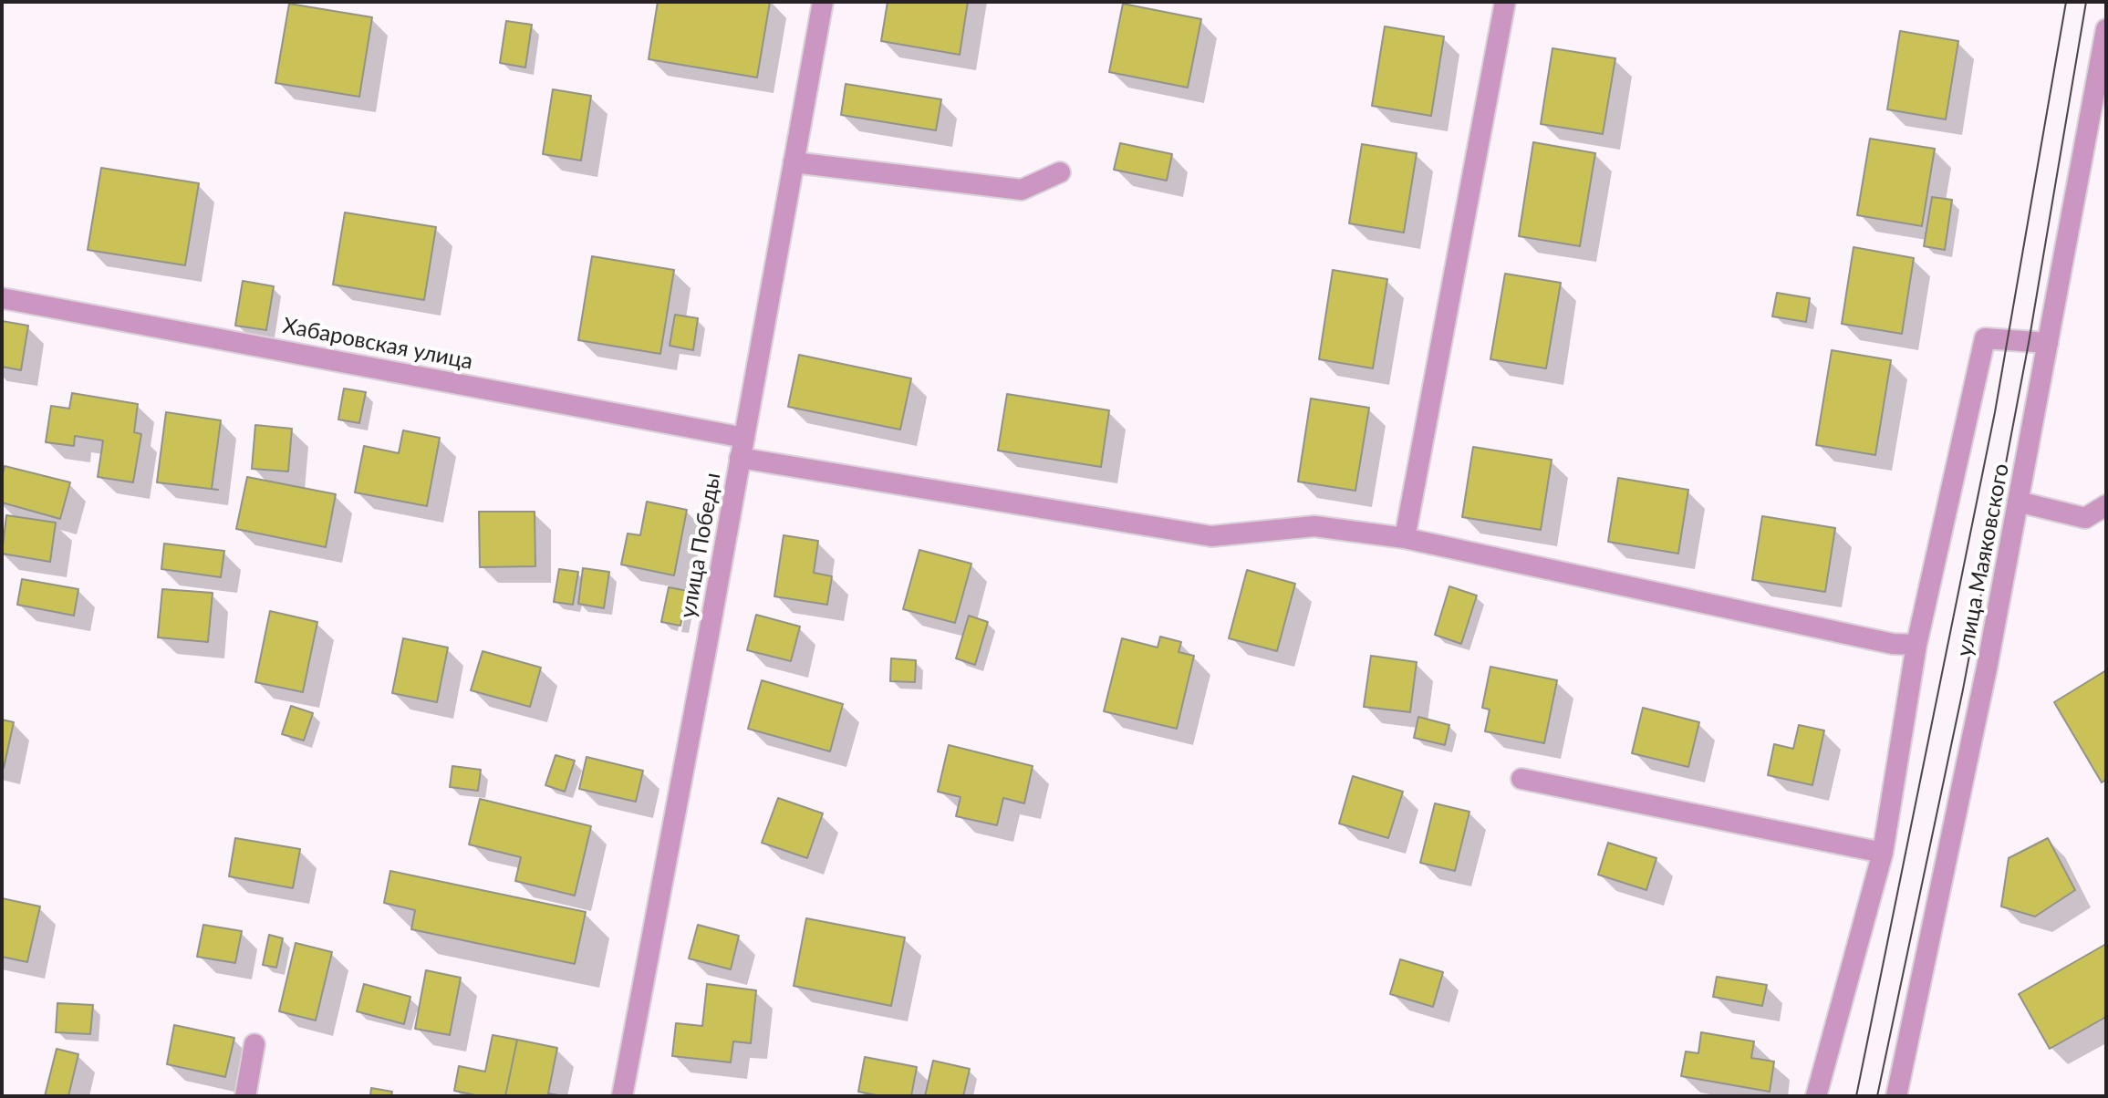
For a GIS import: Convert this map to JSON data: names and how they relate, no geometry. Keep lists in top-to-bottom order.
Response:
{
  "streets": {
    "street": ["Хабаровская улица", "улица Победы", "улица Маяковского"]
  },
  "crossings": [
    ["Хабаровская улица", "улица Победы"]
  ]
}
